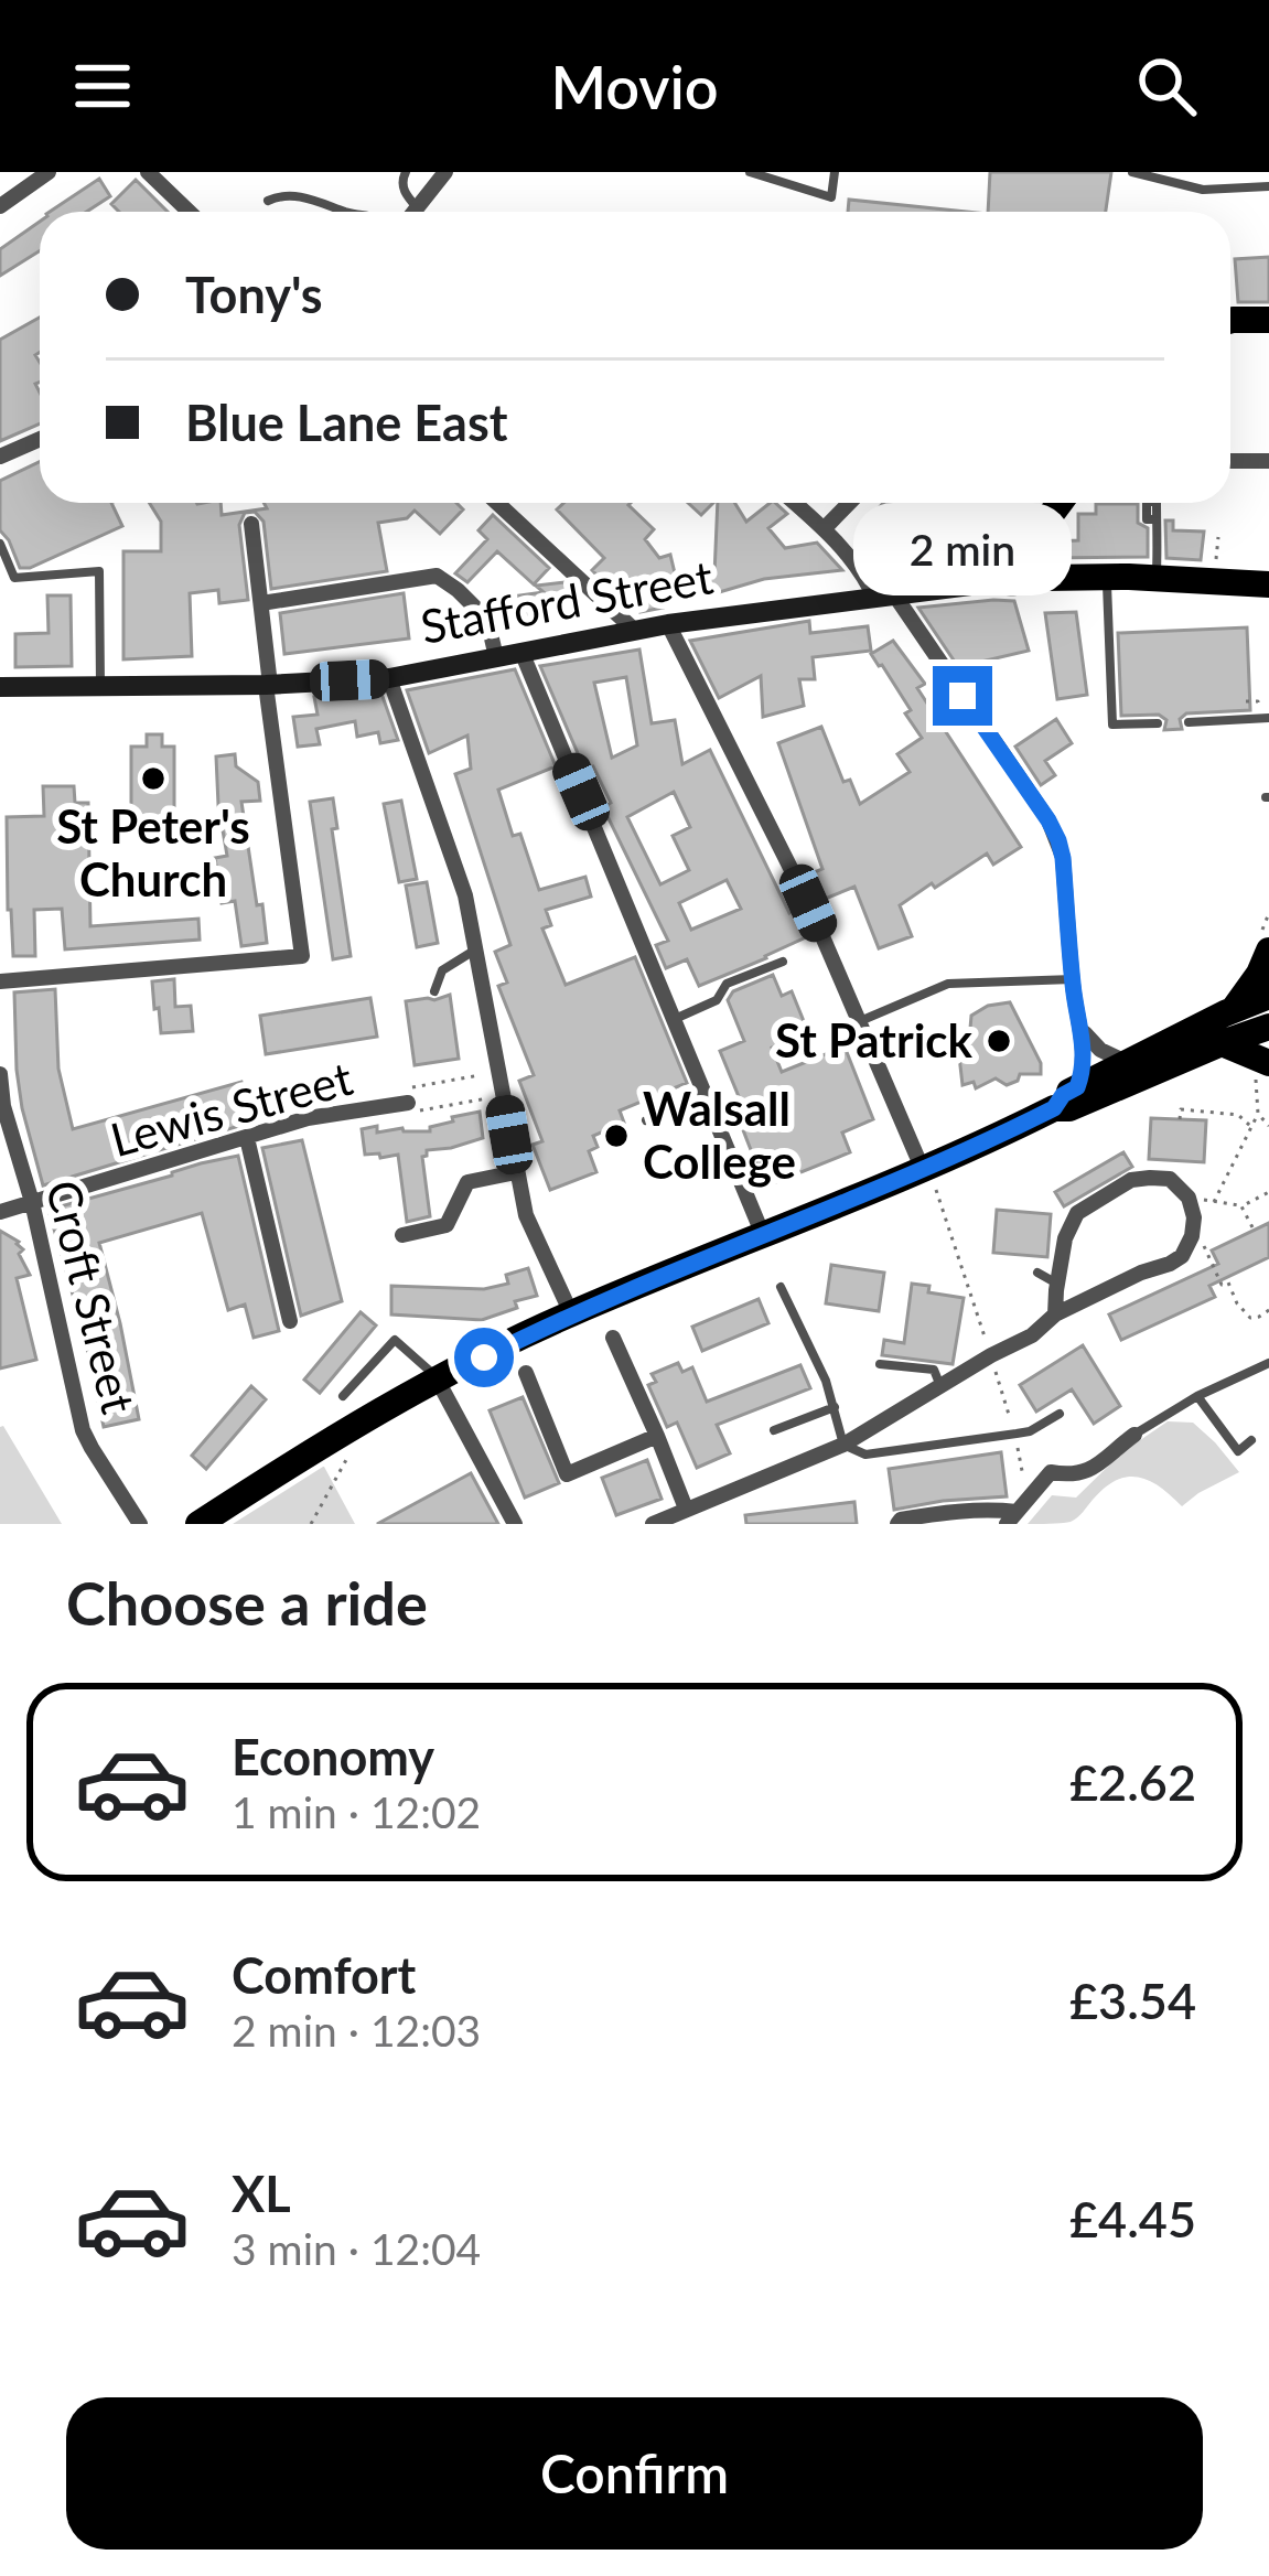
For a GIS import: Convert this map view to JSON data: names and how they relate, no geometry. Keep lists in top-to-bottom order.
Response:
{
  "streets": {
    "highway": ["Stafford Street"],
    "street": ["Lewis Street", "Croft Street"]
  },
  "crossings": [
    ["Lewis Street", "Croft Street"]
  ],
  "places": ["St Peter's Church", "St Patrick", "Walsall College"],
  "page": {
    "header": "Movio",
    "banner": ["Tony's", "Blue Lane East"],
    "bubble": "2 min",
    "heading": "Choose a ride",
    "list": [
      {
        "name": "Economy",
        "note": "1 min · 12:02",
        "value": "£2.62"
      },
      {
        "name": "Comfort",
        "note": "2 min · 12:03",
        "value": "£3.54"
      },
      {
        "name": "XL",
        "note": "3 min · 12:04",
        "value": "£4.45"
      }
    ],
    "buttons": "Confirm"
  }
}
